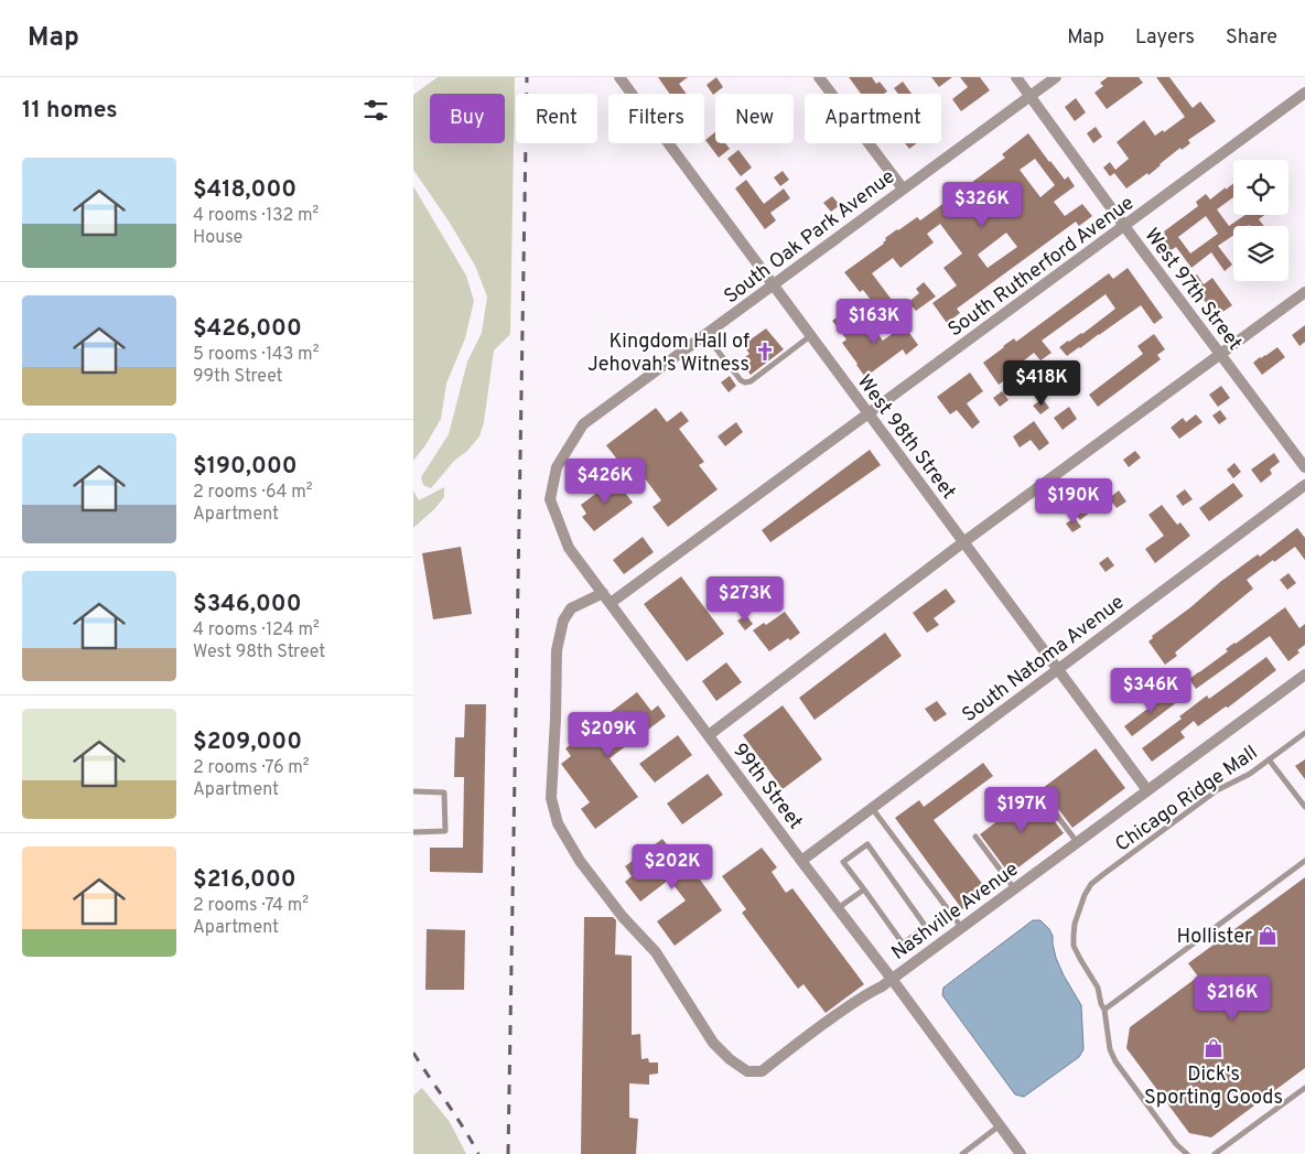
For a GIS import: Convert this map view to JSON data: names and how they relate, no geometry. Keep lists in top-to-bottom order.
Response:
{
  "streets": {
    "street": [
      "South Oak Park Avenue",
      "South Rutherford Avenue",
      "West 97th Street",
      "West 98th Street",
      "South Natoma Avenue",
      "99th Street",
      "Nashville Avenue"
    ],
    "lane": ["Chicago Ridge Mall"]
  },
  "crossings": [
    ["South Oak Park Avenue", "West 97th Street"],
    ["South Oak Park Avenue", "West 98th Street"],
    ["South Oak Park Avenue", "99th Street"],
    ["South Rutherford Avenue", "West 97th Street"],
    ["South Rutherford Avenue", "West 98th Street"],
    ["South Rutherford Avenue", "99th Street"],
    ["West 98th Street", "South Natoma Avenue"],
    ["West 98th Street", "Nashville Avenue"],
    ["South Natoma Avenue", "99th Street"],
    ["99th Street", "Nashville Avenue"]
  ],
  "places": {
    "church": ["Kingdom Hall of Jehovah's Witness"],
    "shop": ["Hollister", "Dick's Sporting Goods"]
  },
  "page": {
    "header": "Map",
    "nav": ["Map", "Layers", "Share"],
    "heading": "11 homes",
    "chip": [
      "Buy",
      "Rent",
      "Filters",
      "New",
      "Apartment"
    ],
    "list": [
      {
        "name": "$418,000",
        "note": "4 rooms · 132 m² · House"
      },
      {
        "name": "$426,000",
        "note": "5 rooms · 143 m² · 99th Street"
      },
      {
        "name": "$190,000",
        "note": "2 rooms · 64 m² · Apartment"
      },
      {
        "name": "$346,000",
        "note": "4 rooms · 124 m² · West 98th Street"
      },
      {
        "name": "$209,000",
        "note": "2 rooms · 76 m² · Apartment"
      },
      {
        "name": "$216,000",
        "note": "2 rooms · 74 m² · Apartment"
      }
    ],
    "price": [
      "$326K",
      "$163K",
      "$418K",
      "$426K",
      "$190K",
      "$273K",
      "$346K",
      "$209K",
      "$197K",
      "$202K",
      "$216K"
    ]
  }
}
